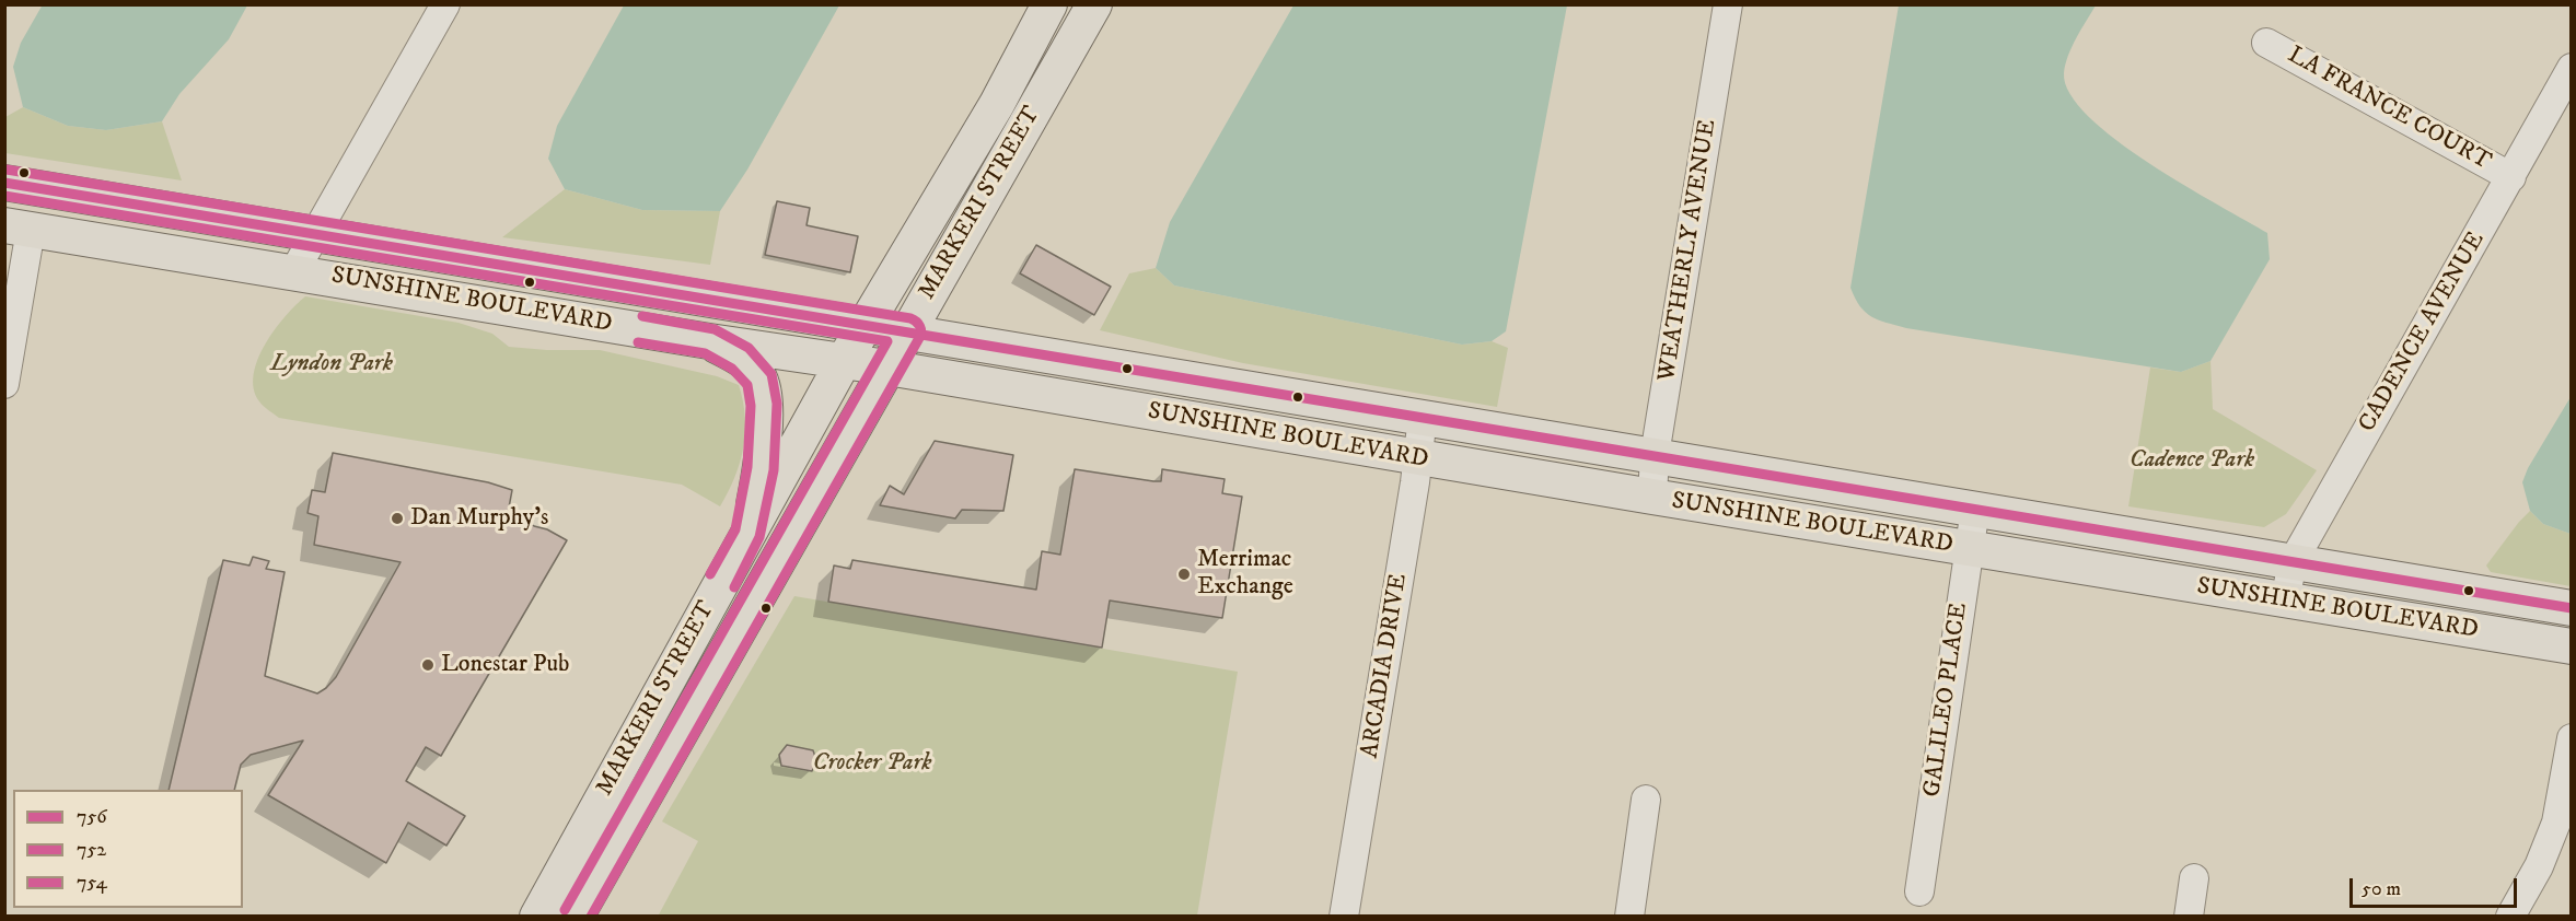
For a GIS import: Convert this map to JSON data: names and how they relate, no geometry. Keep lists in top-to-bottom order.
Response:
{
  "streets": {
    "main road": ["MARKERI STREET", "SUNSHINE BOULEVARD"],
    "street": [
      "LA FRANCE COURT",
      "WEATHERLY AVENUE",
      "CADENCE AVENUE",
      "ARCADIA DRIVE",
      "GALILEO PLACE"
    ]
  },
  "crossings": [
    ["LA FRANCE COURT", "CADENCE AVENUE"],
    ["MARKERI STREET", "SUNSHINE BOULEVARD"],
    ["WEATHERLY AVENUE", "SUNSHINE BOULEVARD"],
    ["SUNSHINE BOULEVARD", "CADENCE AVENUE"],
    ["SUNSHINE BOULEVARD", "ARCADIA DRIVE"],
    ["SUNSHINE BOULEVARD", "GALILEO PLACE"]
  ],
  "parks": ["Lyndon Park", "Cadence Park", "Crocker Park"],
  "places": ["Dan Murphy's", "Merrimac Exchange", "Lonestar Pub"],
  "lines": ["transit line 754", "transit line 756", "transit line 752"],
  "legend": ["756", "752", "754"],
  "scale_bar": "50 m"
}
